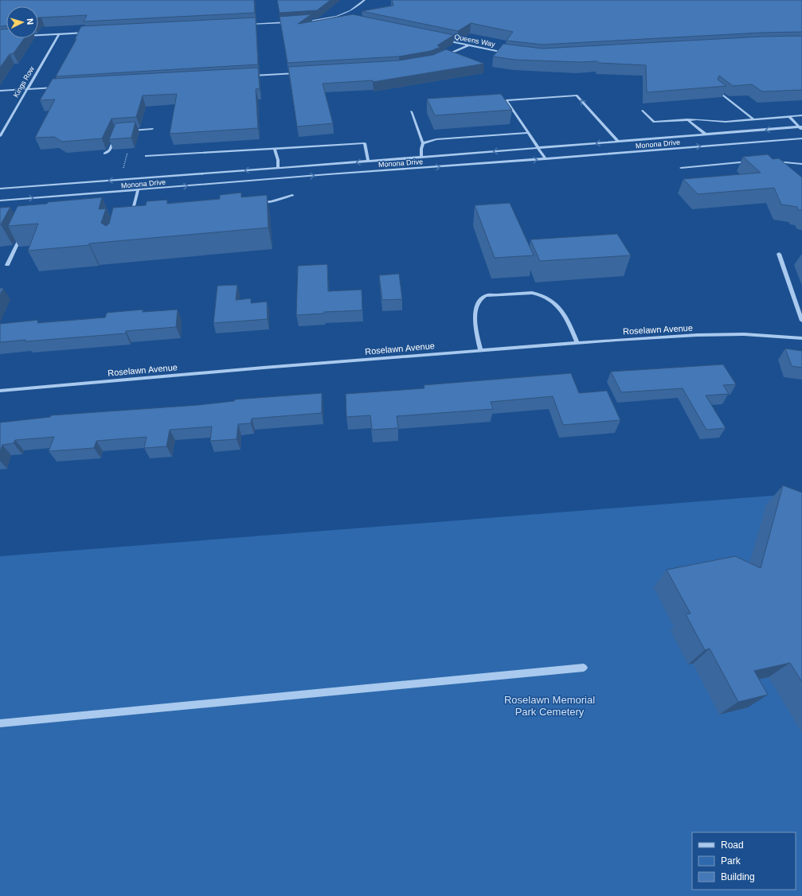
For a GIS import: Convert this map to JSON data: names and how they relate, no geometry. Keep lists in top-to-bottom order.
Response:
{
  "streets": {
    "street": [
      "Queens Way",
      "Kings Row",
      "Monona Drive",
      "Roselawn Avenue"
    ]
  },
  "parks": ["Roselawn Memorial Park Cemetery"],
  "legend": ["Road", "Park", "Building"],
  "north": "right"
}
